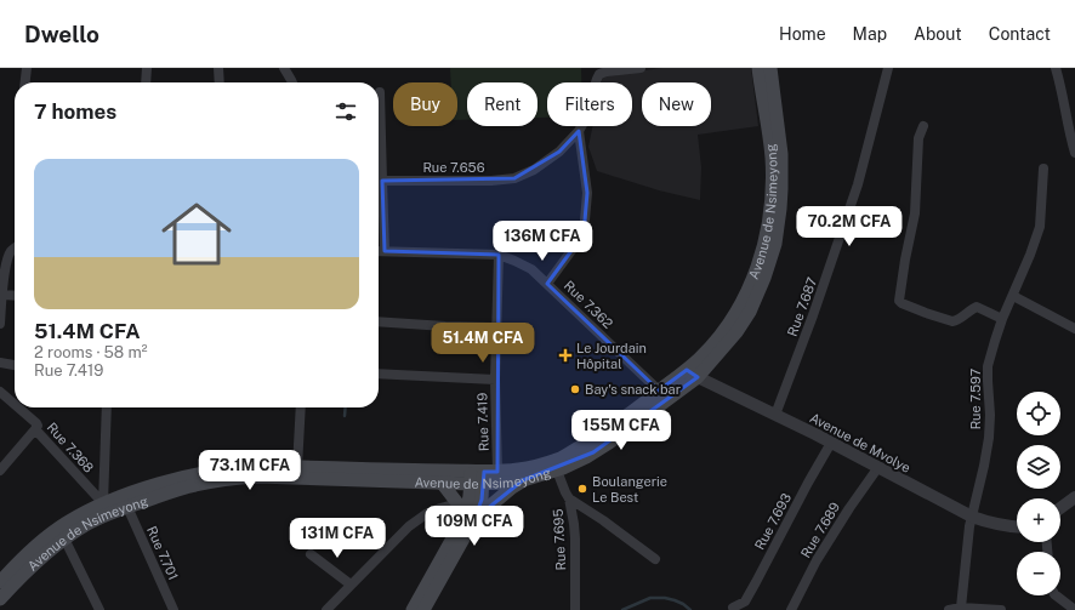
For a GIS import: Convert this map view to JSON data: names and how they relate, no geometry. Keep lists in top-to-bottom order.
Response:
{
  "streets": {
    "main road": ["Avenue de Nsimeyong"],
    "street": [
      "Rue 7.656",
      "Rue 7.362",
      "Rue 7.687",
      "Rue 7.597",
      "Rue 7.419",
      "Avenue de Mvolye",
      "Rue 7.368",
      "Rue 7.693",
      "Rue 7.689",
      "Rue 7.695",
      "Rue 7.701"
    ]
  },
  "crossings": [
    ["Avenue de Nsimeyong", "Rue 7.362"],
    ["Avenue de Nsimeyong", "Rue 7.419"],
    ["Avenue de Nsimeyong", "Avenue de Mvolye"],
    ["Avenue de Nsimeyong", "Rue 7.368"],
    ["Avenue de Nsimeyong", "Rue 7.695"],
    ["Avenue de Nsimeyong", "Rue 7.701"],
    ["Rue 7.362", "Rue 7.419"],
    ["Rue 7.687", "Avenue de Mvolye"],
    ["Rue 7.597", "Avenue de Mvolye"],
    ["Avenue de Mvolye", "Rue 7.693"],
    ["Avenue de Mvolye", "Rue 7.689"]
  ],
  "places": {
    "health": ["Le Jourdain Hôpital"],
    "other": ["Bay's snack bar", "Boulangerie Le Best"]
  },
  "page": {
    "header": "Dwello",
    "nav": [
      "Home",
      "Map",
      "About",
      "Contact"
    ],
    "chip": [
      "Buy",
      "Rent",
      "Filters",
      "New"
    ],
    "heading": "7 homes",
    "list": [
      {
        "name": "51.4M CFA",
        "note": "2 rooms · 58 m² · Rue 7.419"
      }
    ],
    "price": [
      "70.2M CFA",
      "136M CFA",
      "51.4M CFA",
      "155M CFA",
      "73.1M CFA",
      "109M CFA",
      "131M CFA"
    ],
    "map_buttons": ["+", "−"]
  }
}
